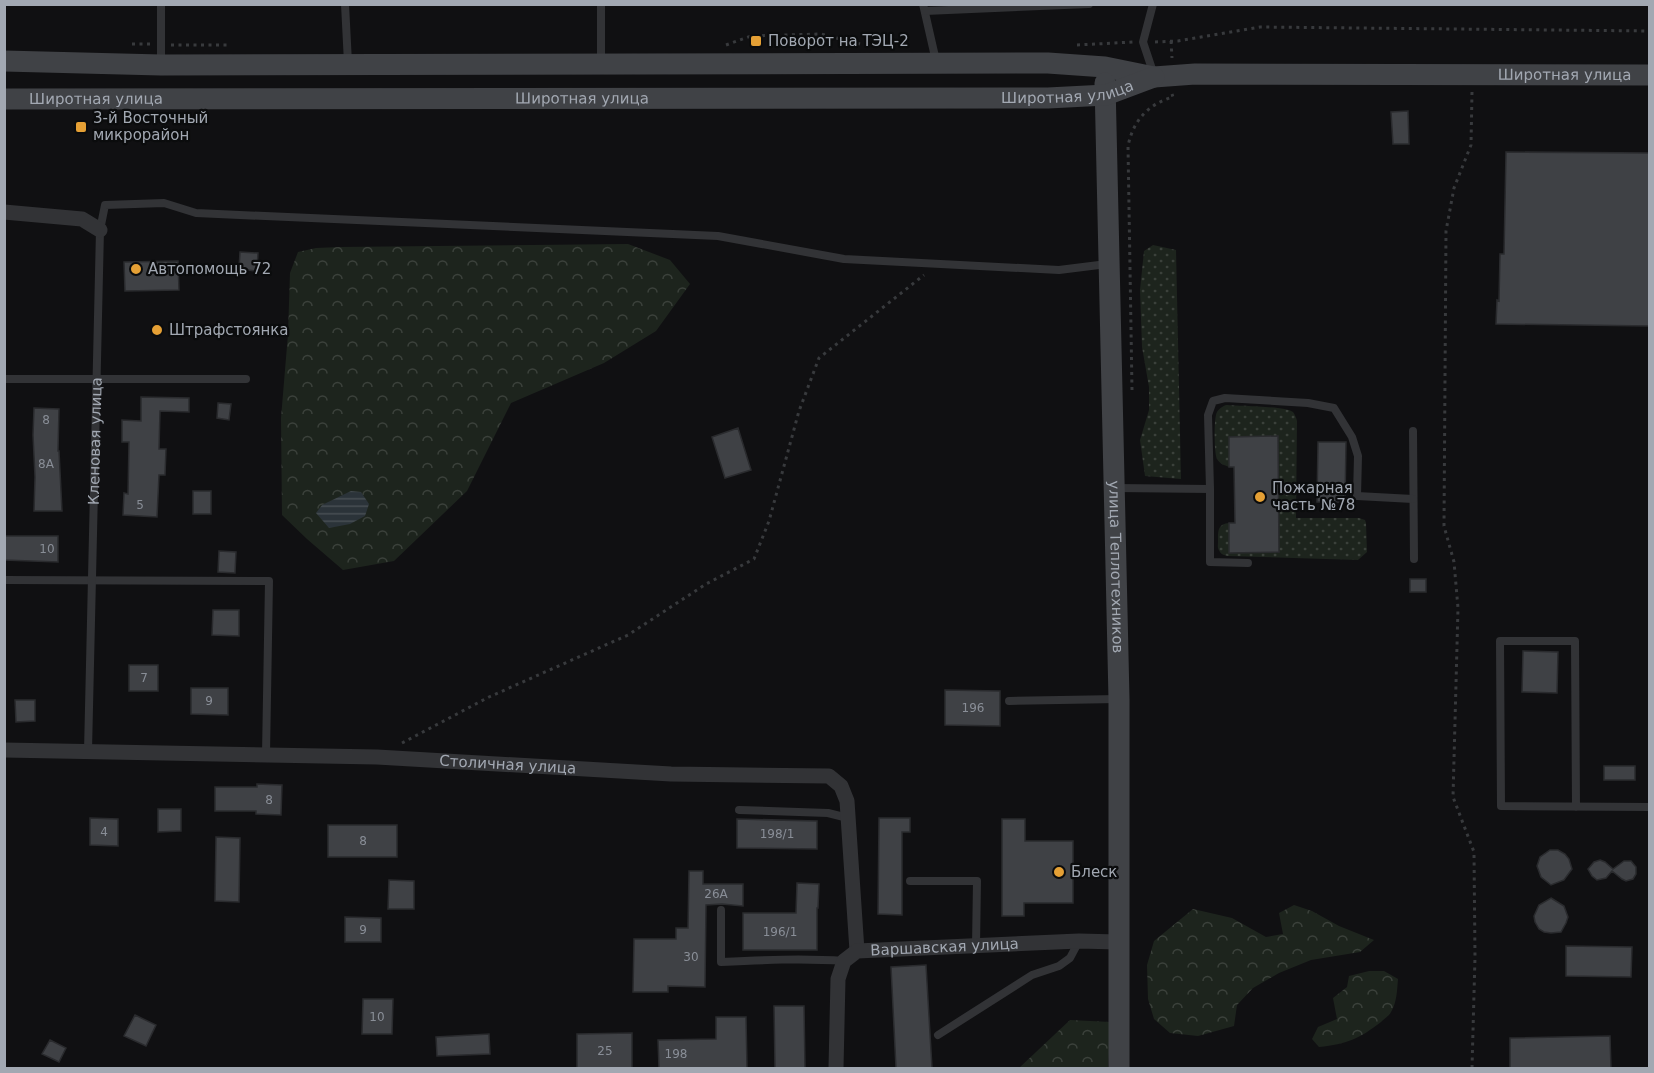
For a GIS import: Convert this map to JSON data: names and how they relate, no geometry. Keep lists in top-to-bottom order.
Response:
{
  "streets": {
    "main road": ["Широтная улица", "улица Теплотехников"],
    "street": ["Столичная улица", "Варшавская улица"],
    "lane": ["Кленовая улица"]
  },
  "crossings": [
    ["Широтная улица", "улица Теплотехников"],
    ["Кленовая улица", "Столичная улица"],
    ["улица Теплотехников", "Варшавская улица"],
    ["Столичная улица", "Варшавская улица"]
  ],
  "places": {
    "transit": ["Поворот на ТЭЦ-2", "3-й Восточный микрорайон"],
    "other": [
      "Автопомощь 72",
      "Штрафстоянка",
      "Пожарная часть №78",
      "Блеск"
    ]
  },
  "house_numbers": [
    "8",
    "8А",
    "5",
    "10",
    "7",
    "9",
    "196",
    "8",
    "4",
    "198/1",
    "8",
    "26А",
    "9",
    "196/1",
    "30",
    "10",
    "25",
    "198"
  ]
}
